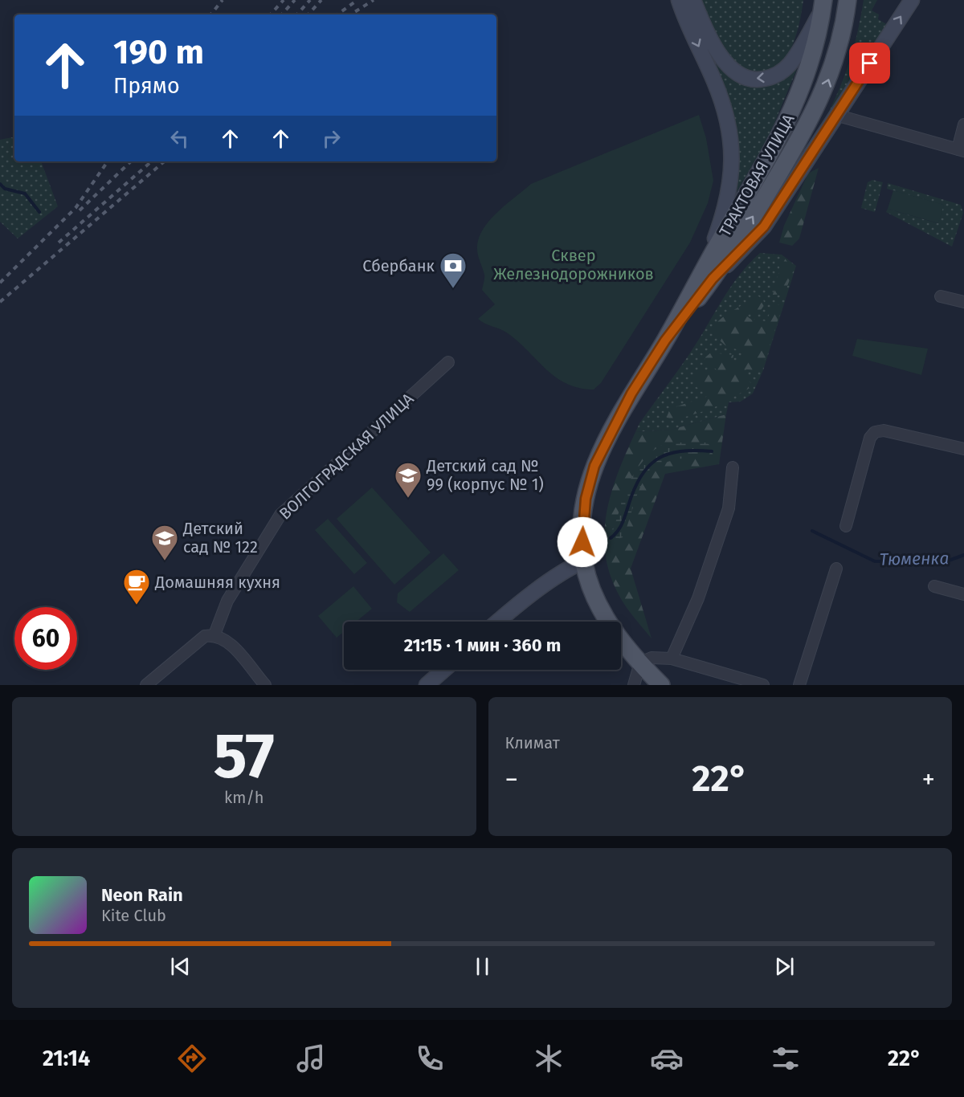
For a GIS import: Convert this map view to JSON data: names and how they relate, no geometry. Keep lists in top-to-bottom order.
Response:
{
  "streets": {
    "main road": ["ТРАКТОВАЯ УЛИЦА"],
    "street": ["ВОЛГОГРАДСКАЯ УЛИЦА"]
  },
  "water": ["Тюменка"],
  "parks": ["Сквер Железнодорожников"],
  "places": {
    "bank": ["Сбербанк"],
    "school or university": ["Детский сад № 99 (корпус № 1)", "Детский сад № 122"],
    "cafe": ["Домашняя кухня"]
  },
  "page": {
    "turn": ["190 m", "Прямо"],
    "limit": "60",
    "trip": "21:15 · 1 мин · 360 m",
    "tile": [
      ["57", "km/h"],
      "Климат"
    ],
    "heat": ["−", "22°", "+"],
    "song": ["Neon Rain", "Kite Club"],
    "tabs": ["21:14", "22°"]
  }
}
